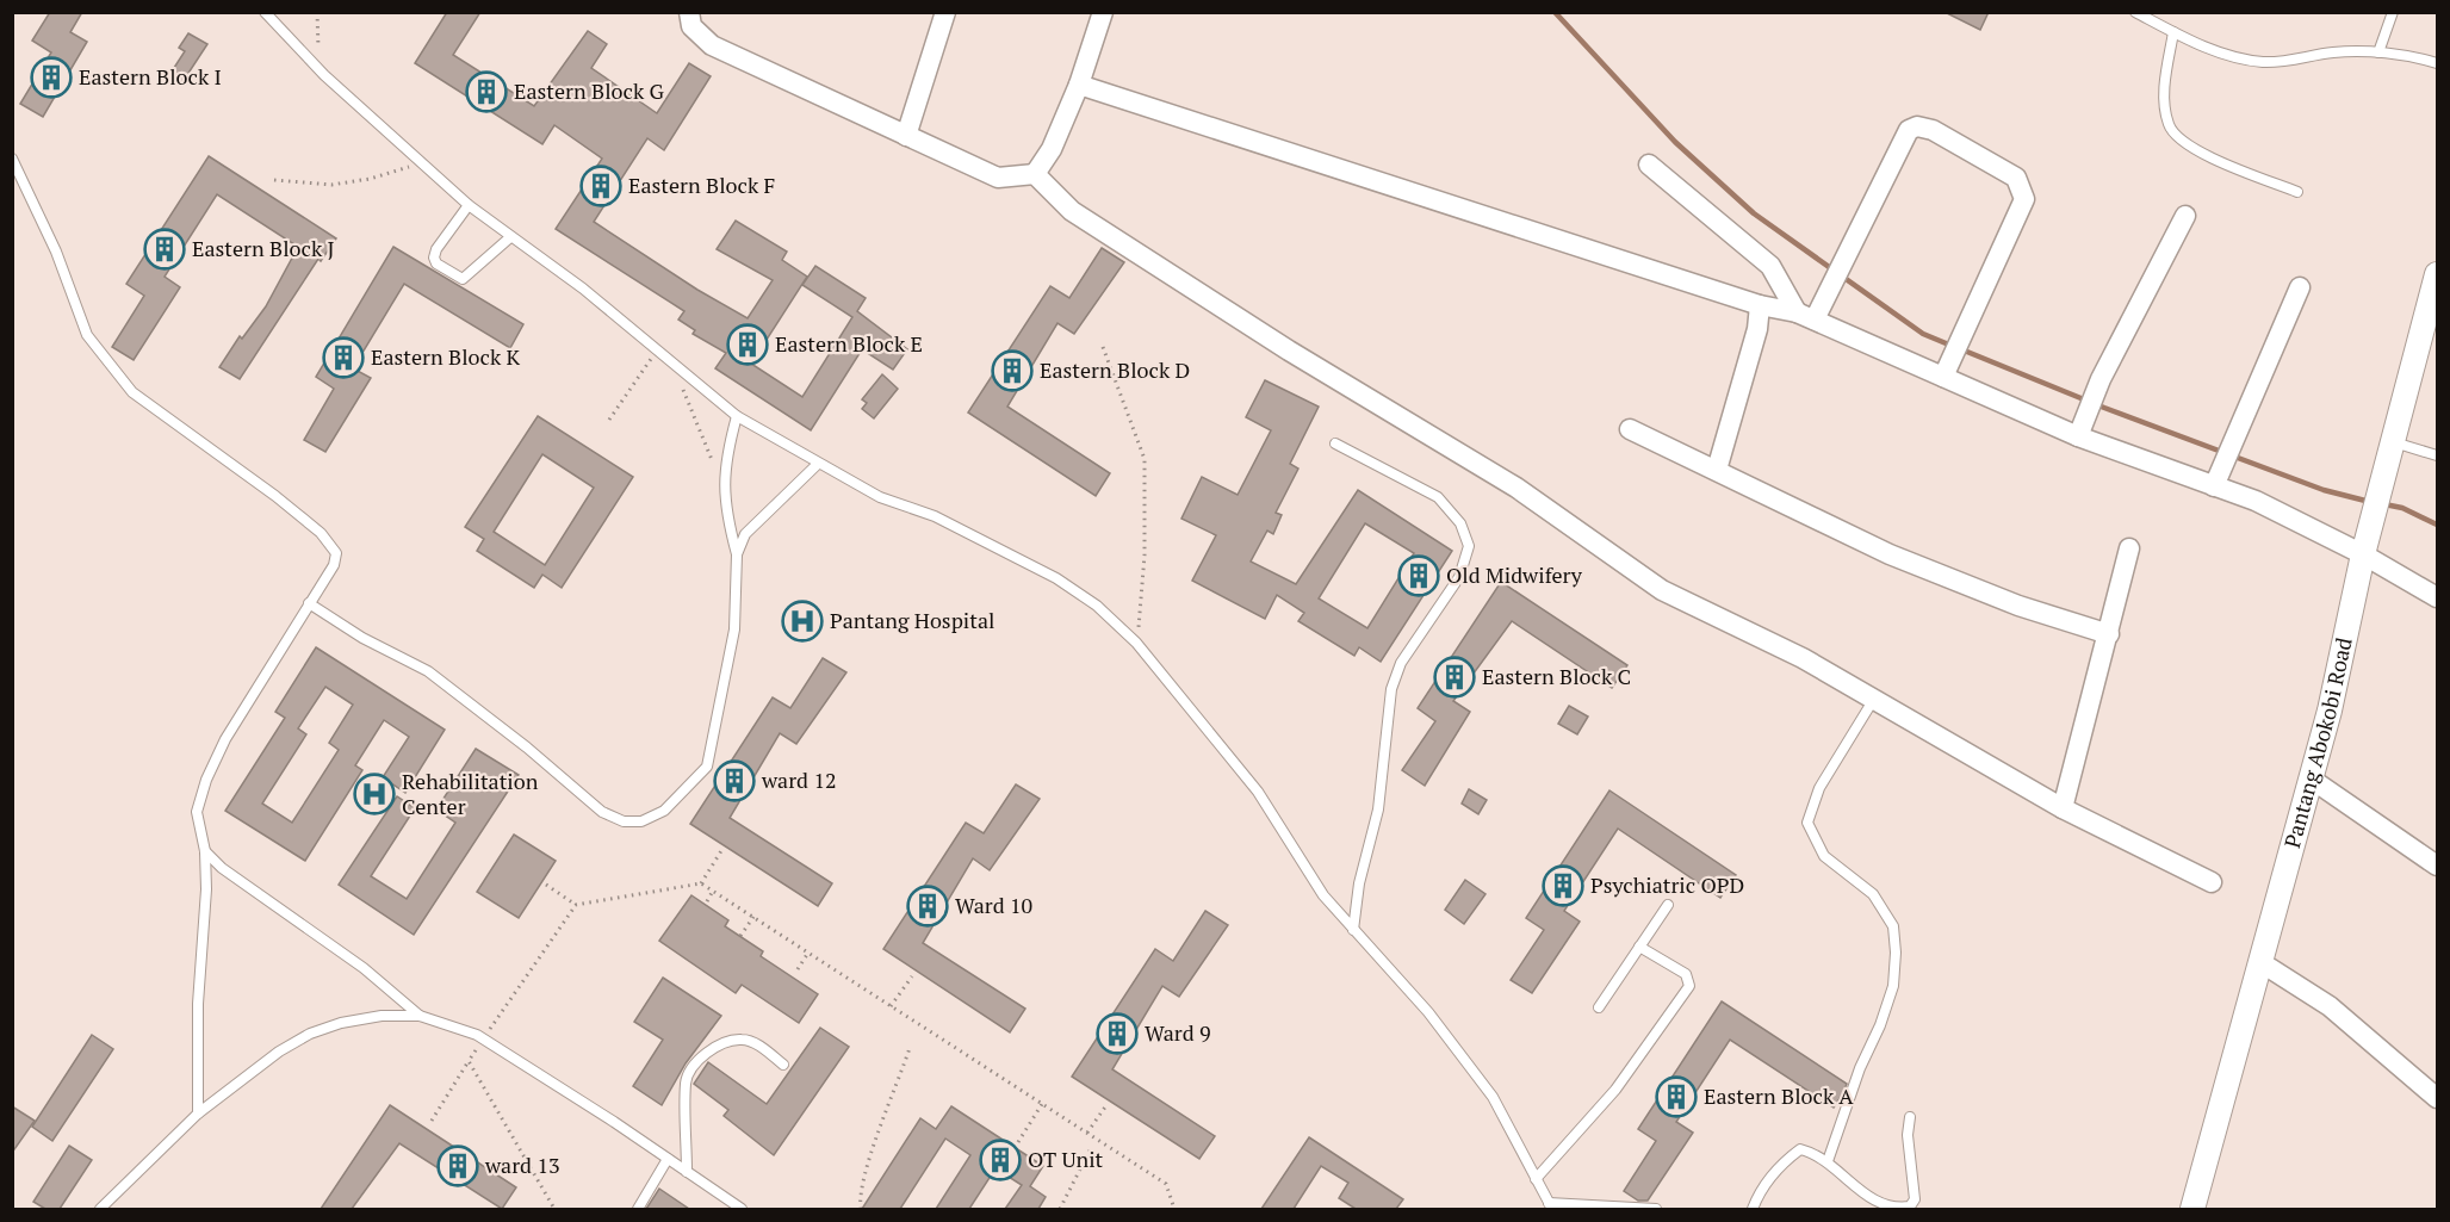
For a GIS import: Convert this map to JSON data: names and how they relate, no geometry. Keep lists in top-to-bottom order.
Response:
{
  "streets": {
    "street": ["Pantang Abokobi Road"]
  },
  "places": {
    "building": [
      "Eastern Block I",
      "Eastern Block G",
      "Eastern Block F",
      "Eastern Block J",
      "Eastern Block E",
      "Eastern Block K",
      "Eastern Block D",
      "Old Midwifery",
      "Eastern Block C",
      "ward 12",
      "Psychiatric OPD",
      "Ward 10",
      "Ward 9",
      "Eastern Block A",
      "OT Unit",
      "ward 13"
    ],
    "hospital": ["Pantang Hospital", "Rehabilitation Center"]
  }
}
